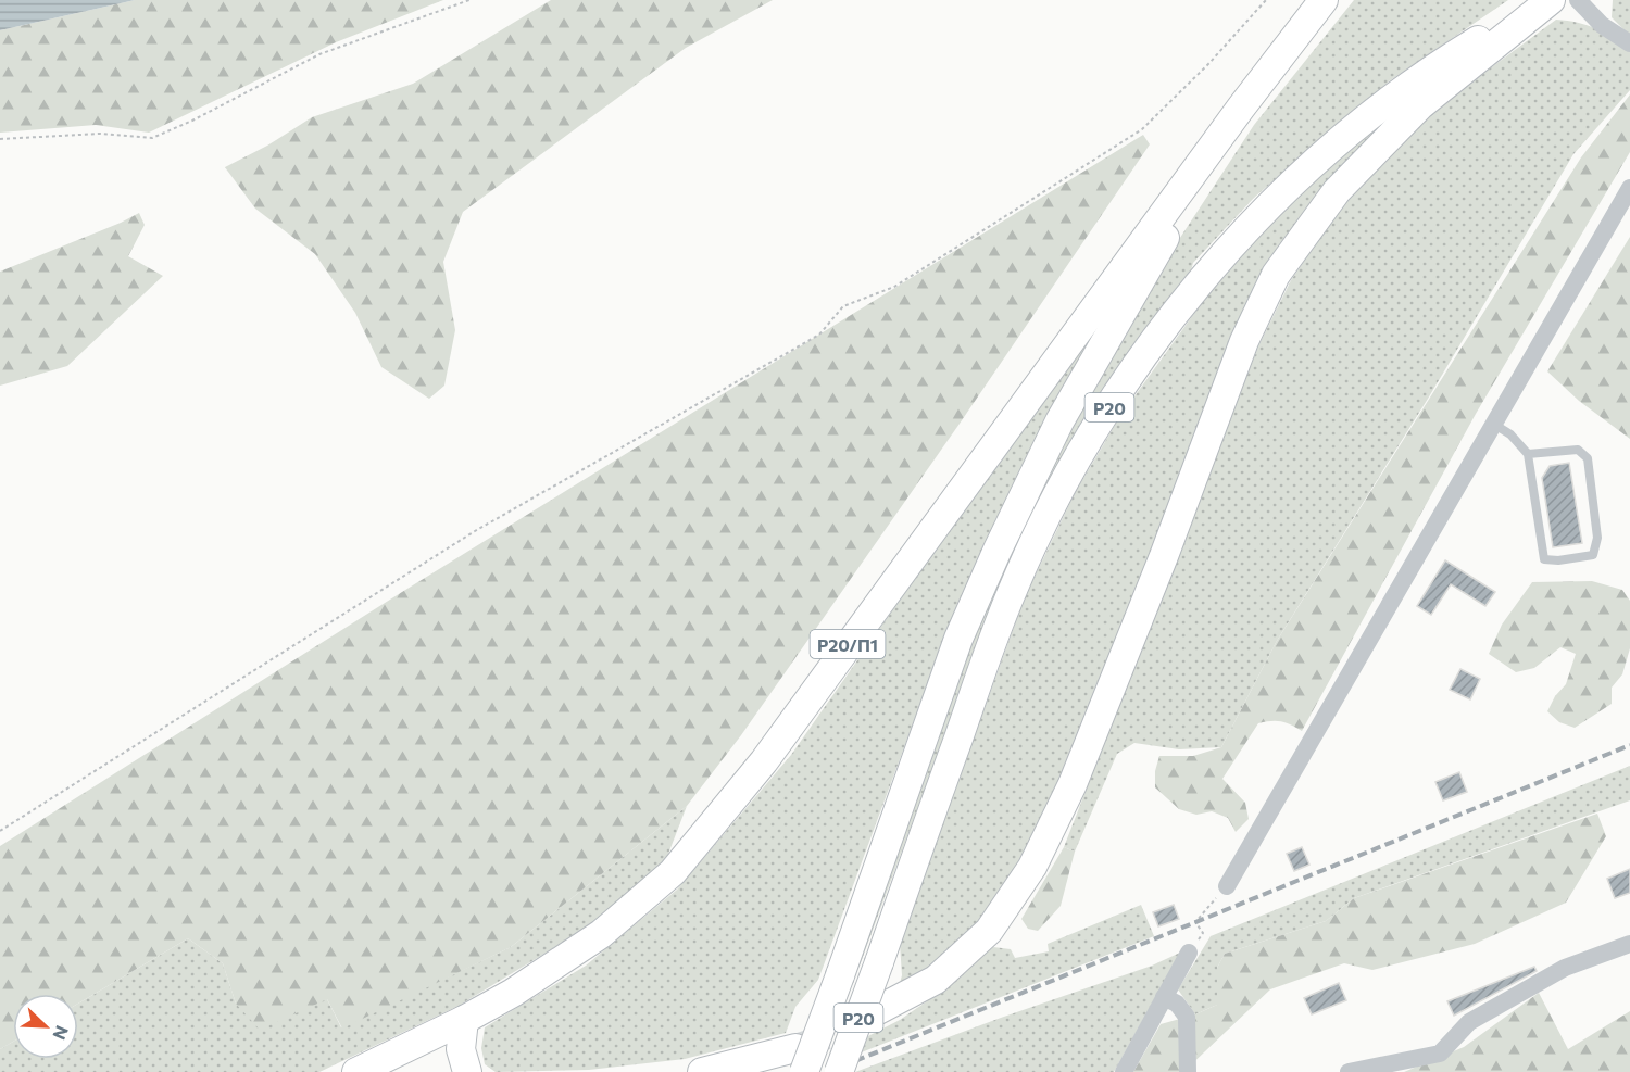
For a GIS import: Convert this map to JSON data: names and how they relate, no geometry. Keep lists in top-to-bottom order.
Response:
{
  "streets": {
    "main road": ["Р20", "Р20/П1"]
  },
  "crossings": [
    ["Р20", "Р20/П1"]
  ],
  "north": "bottom right"
}
